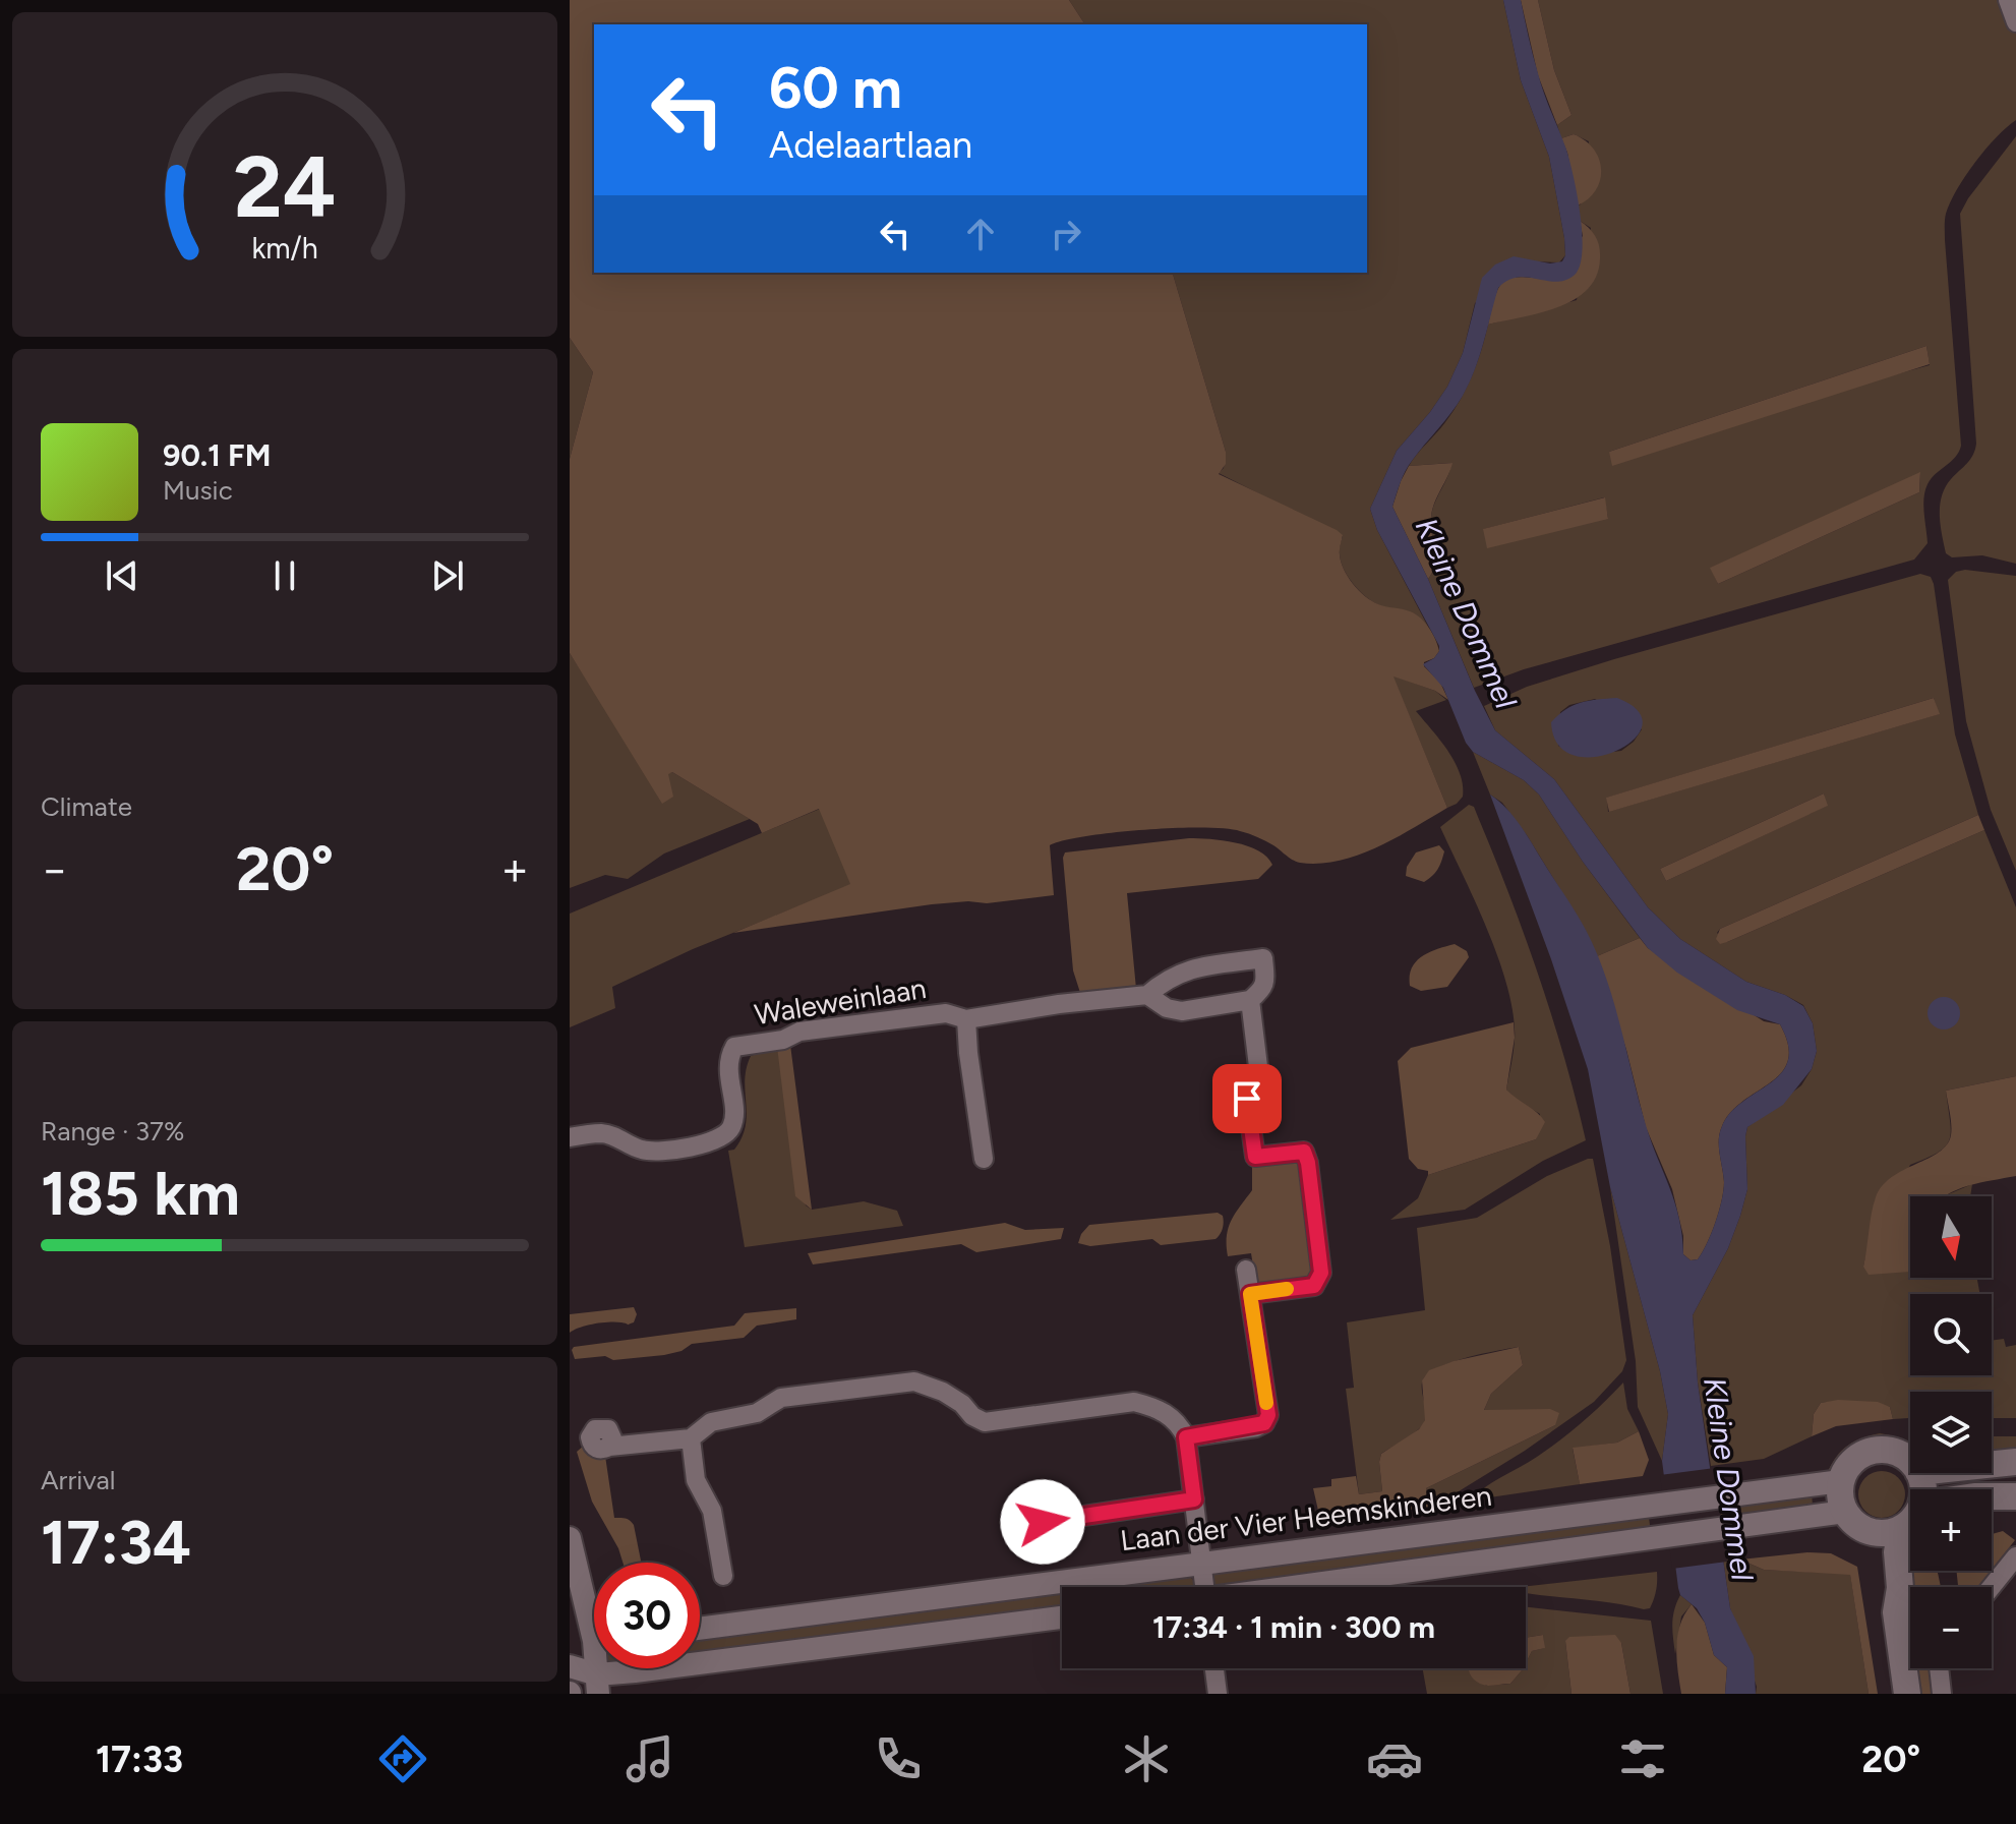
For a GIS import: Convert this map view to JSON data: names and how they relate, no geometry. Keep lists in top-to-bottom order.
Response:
{
  "streets": {
    "street": ["Waleweinlaan", "Laan der Vier Heemskinderen"]
  },
  "water": ["Kleine Dommel"],
  "north": "bottom",
  "page": {
    "turn": ["60 m", "Adelaartlaan"],
    "song": ["90.1 FM", "Music"],
    "tile": [
      "Climate",
      ["Range · 37%", "185 km"],
      ["Arrival", "17:34"]
    ],
    "heat": ["−", "20°", "+"],
    "map_buttons": ["+", "−"],
    "limit": "30",
    "trip": "17:34 · 1 min · 300 m",
    "tabs": ["17:33", "20°"],
    "gauge": ["24", "km/h"]
  }
}
